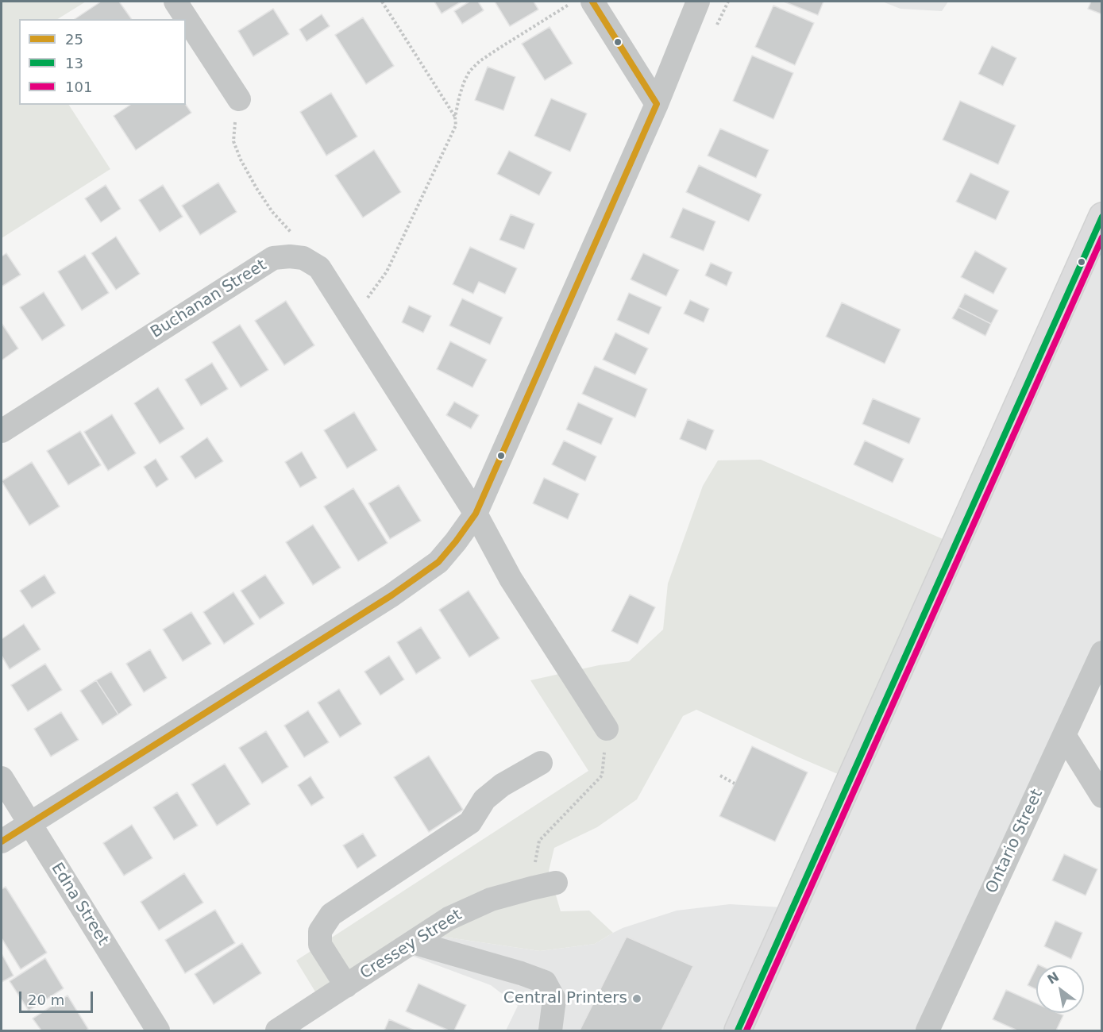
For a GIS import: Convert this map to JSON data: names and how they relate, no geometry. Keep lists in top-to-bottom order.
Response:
{
  "streets": {
    "street": [
      "Buchanan Street",
      "Ontario Street",
      "Edna Street",
      "Cressey Street"
    ]
  },
  "places": ["Central Printers"],
  "lines": ["transit line 25", "transit line 13", "transit line 101"],
  "legend": ["25", "13", "101"],
  "scale_bar": "20 m",
  "north": "top left"
}
